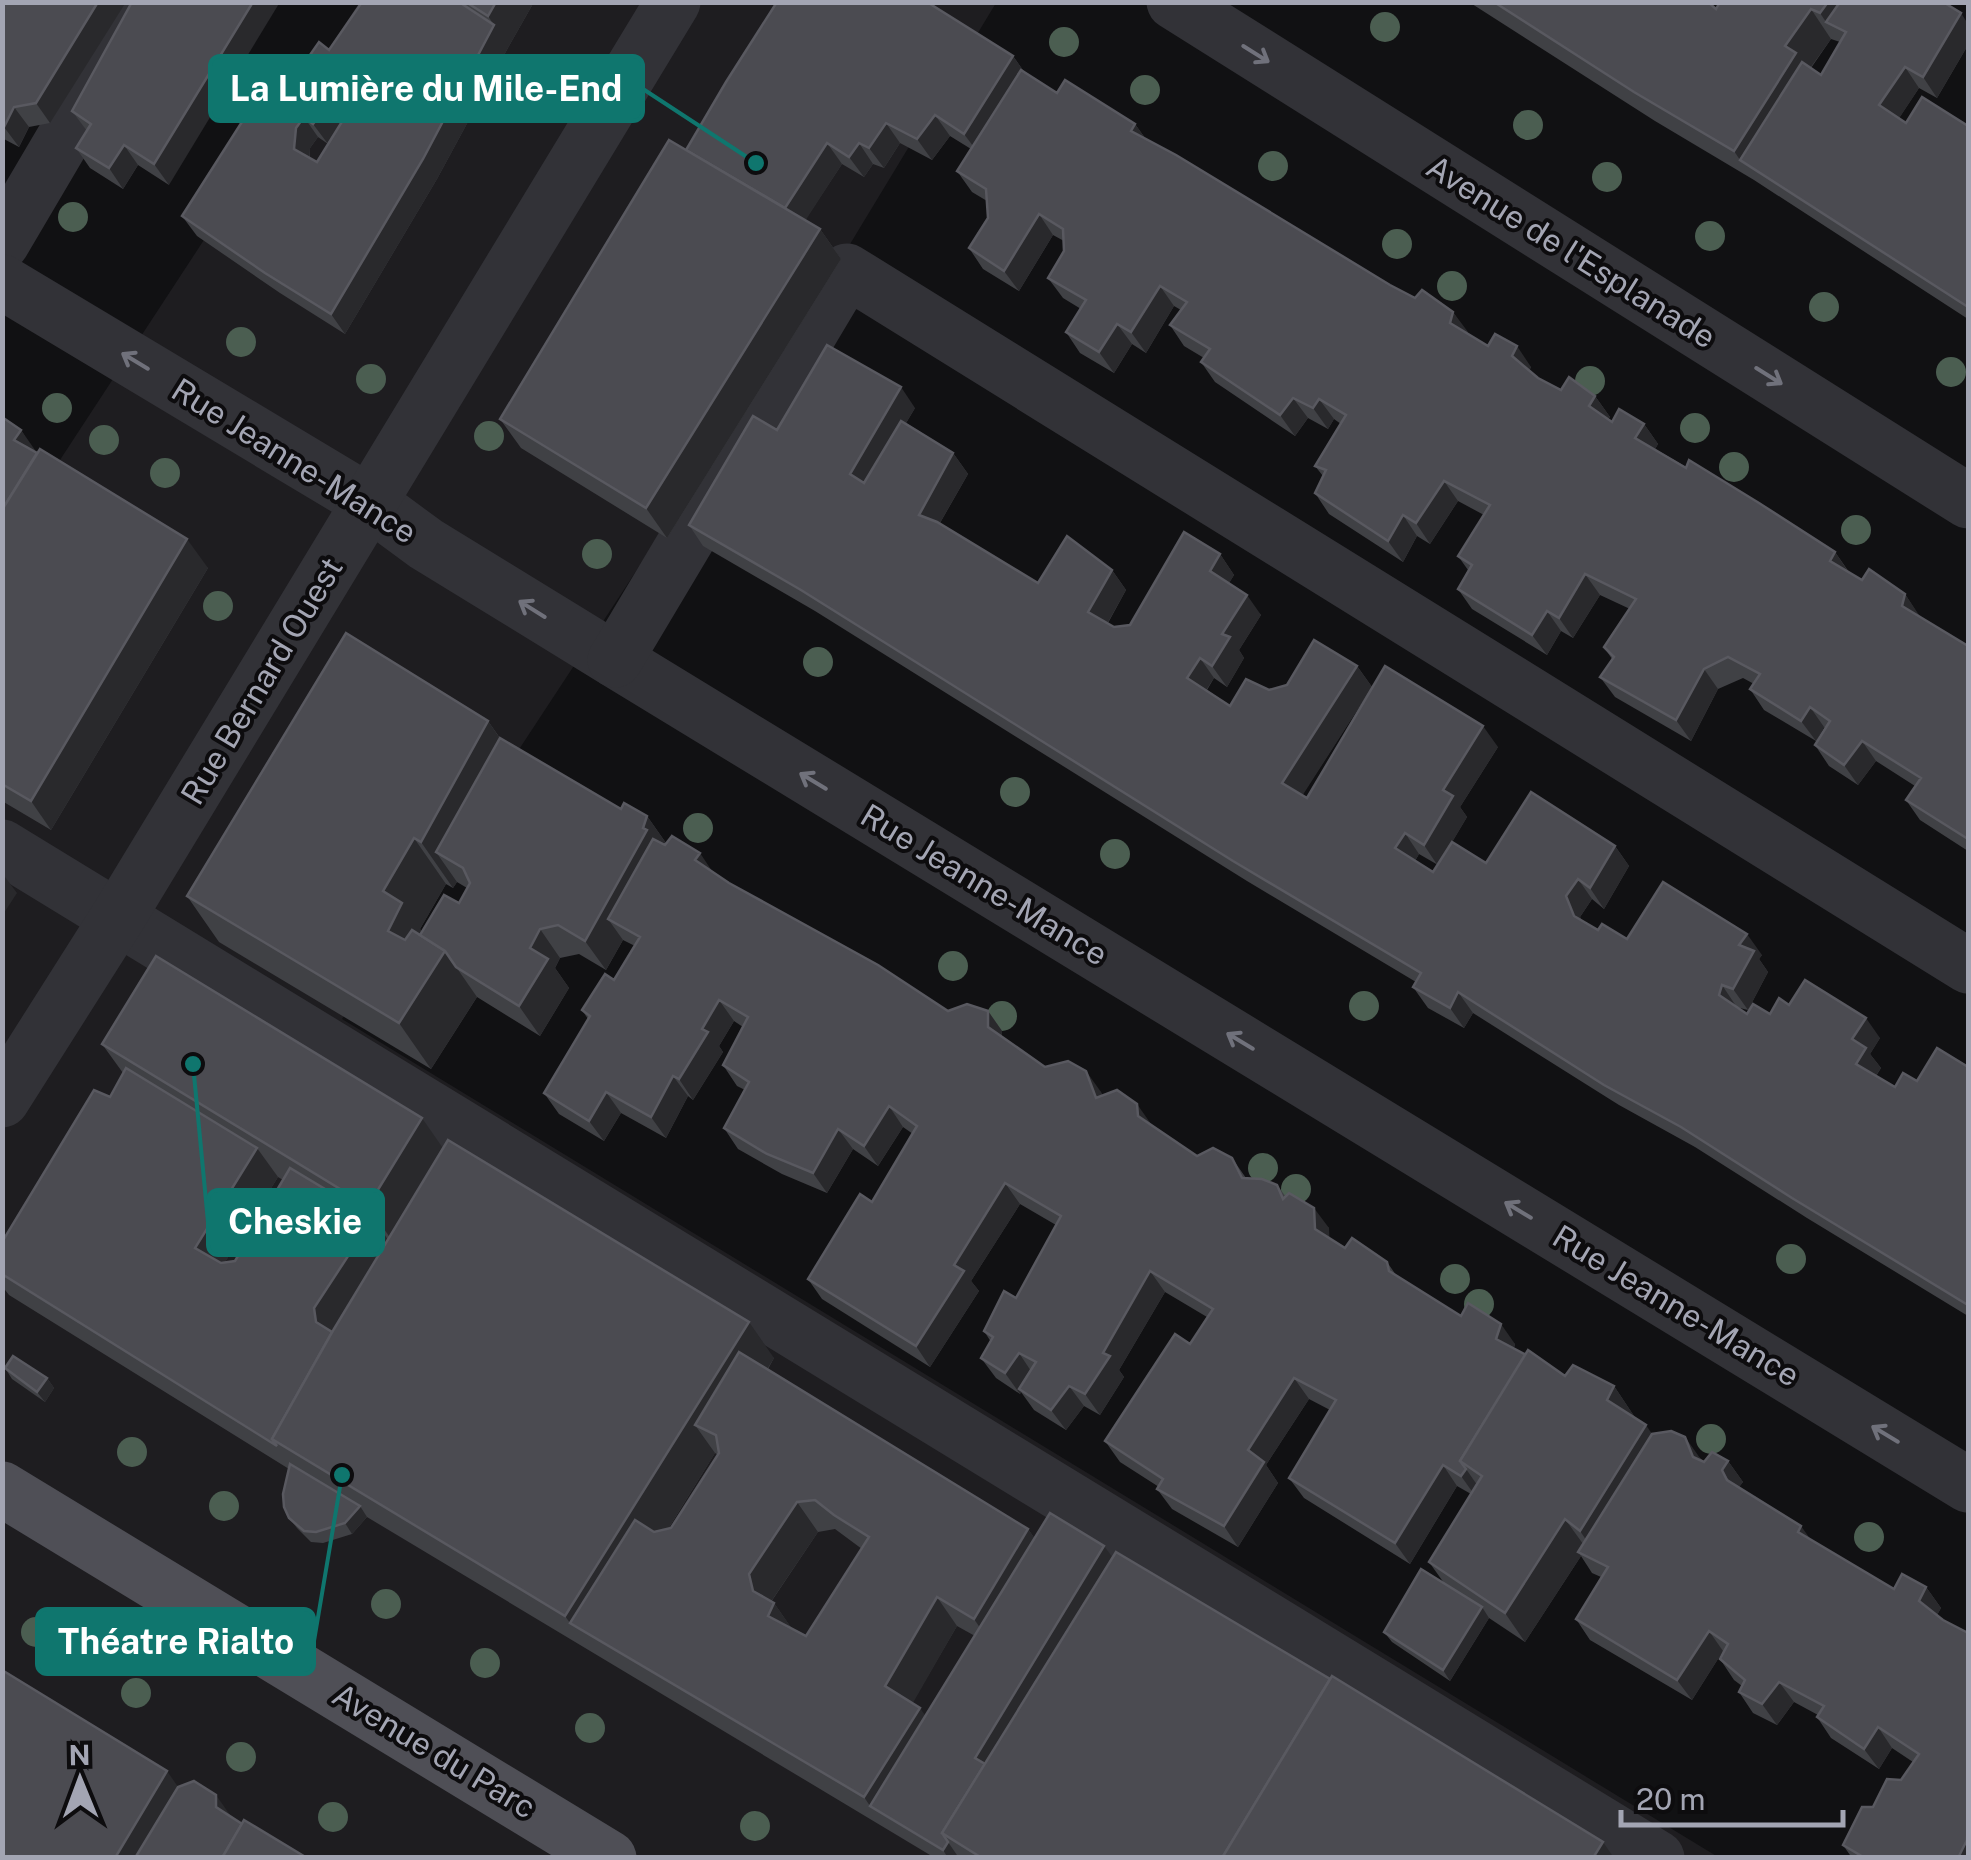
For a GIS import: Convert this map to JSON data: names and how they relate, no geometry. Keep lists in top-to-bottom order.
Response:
{
  "streets": {
    "main road": ["Avenue du Parc"],
    "street": ["Avenue de l'Esplanade", "Rue Jeanne-Mance", "Rue Bernard Ouest"]
  },
  "crossings": [
    ["Rue Jeanne-Mance", "Rue Bernard Ouest"]
  ],
  "one_way": ["Avenue de l'Esplanade"],
  "places": ["La Lumière du Mile-End", "Cheskie", "Théatre Rialto"],
  "scale_bar": "20 m",
  "north": "top"
}
